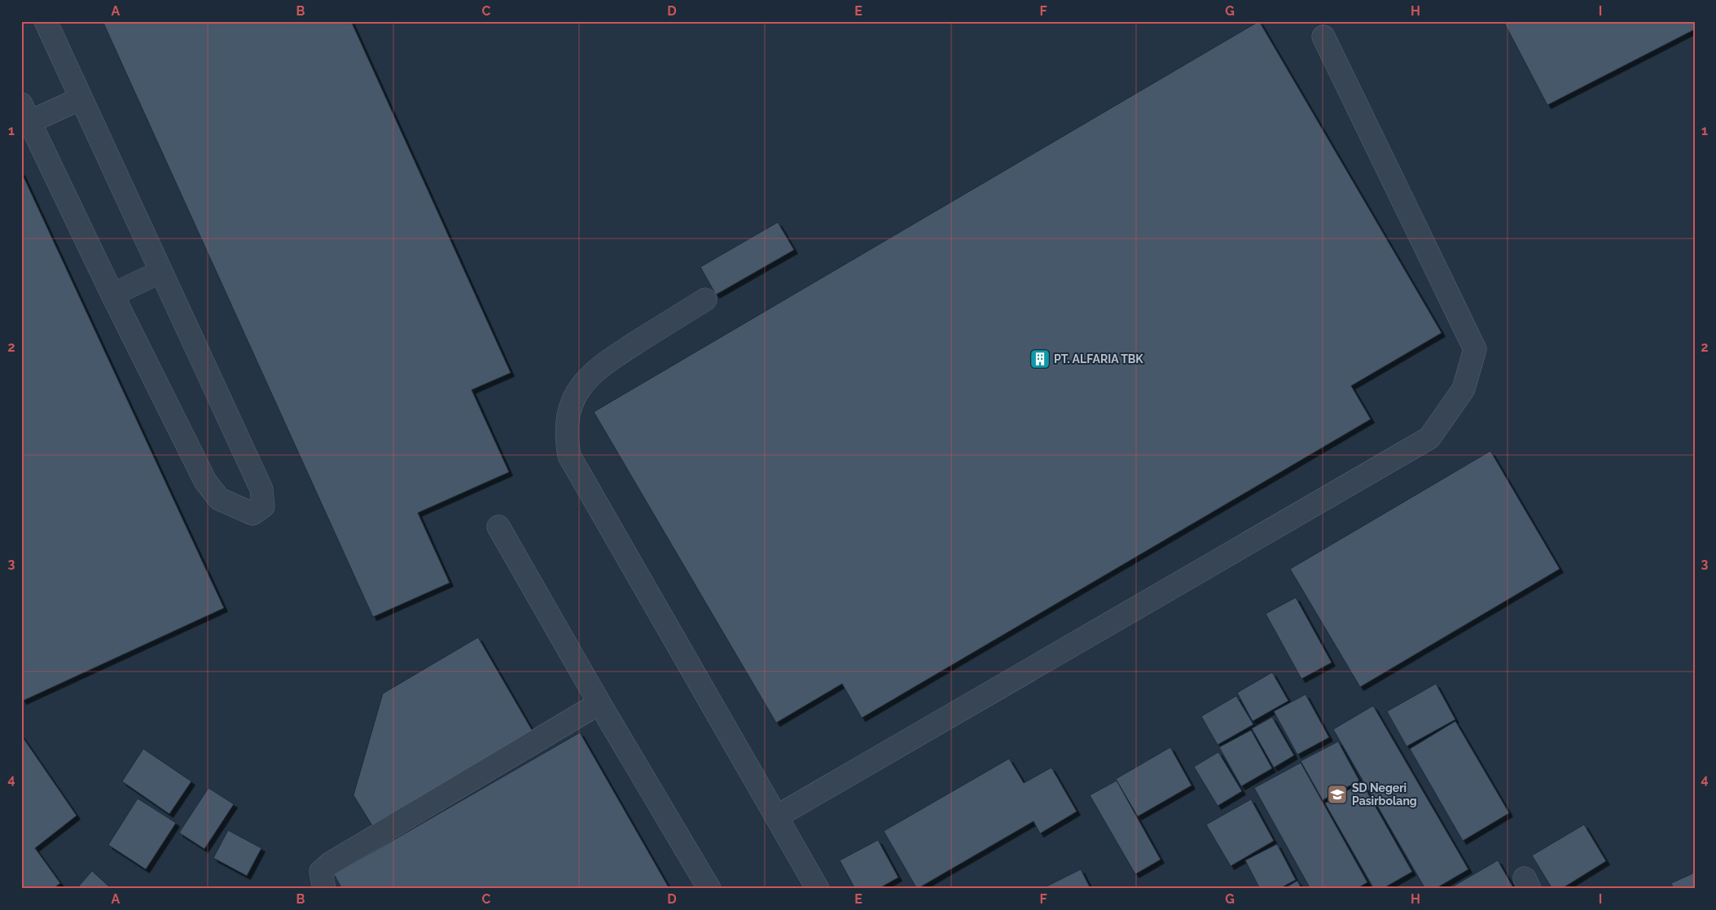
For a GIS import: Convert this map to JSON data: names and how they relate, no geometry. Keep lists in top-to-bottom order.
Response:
{
  "places": {
    "building": ["PT. ALFARIA TBK"],
    "school or university": ["SD Negeri Pasirbolang"]
  },
  "grid": {
    "columns": [
      "A",
      "B",
      "C",
      "D",
      "E",
      "F",
      "G",
      "H",
      "I"
    ],
    "rows": [
      "1",
      "2",
      "3",
      "4"
    ]
  }
}
